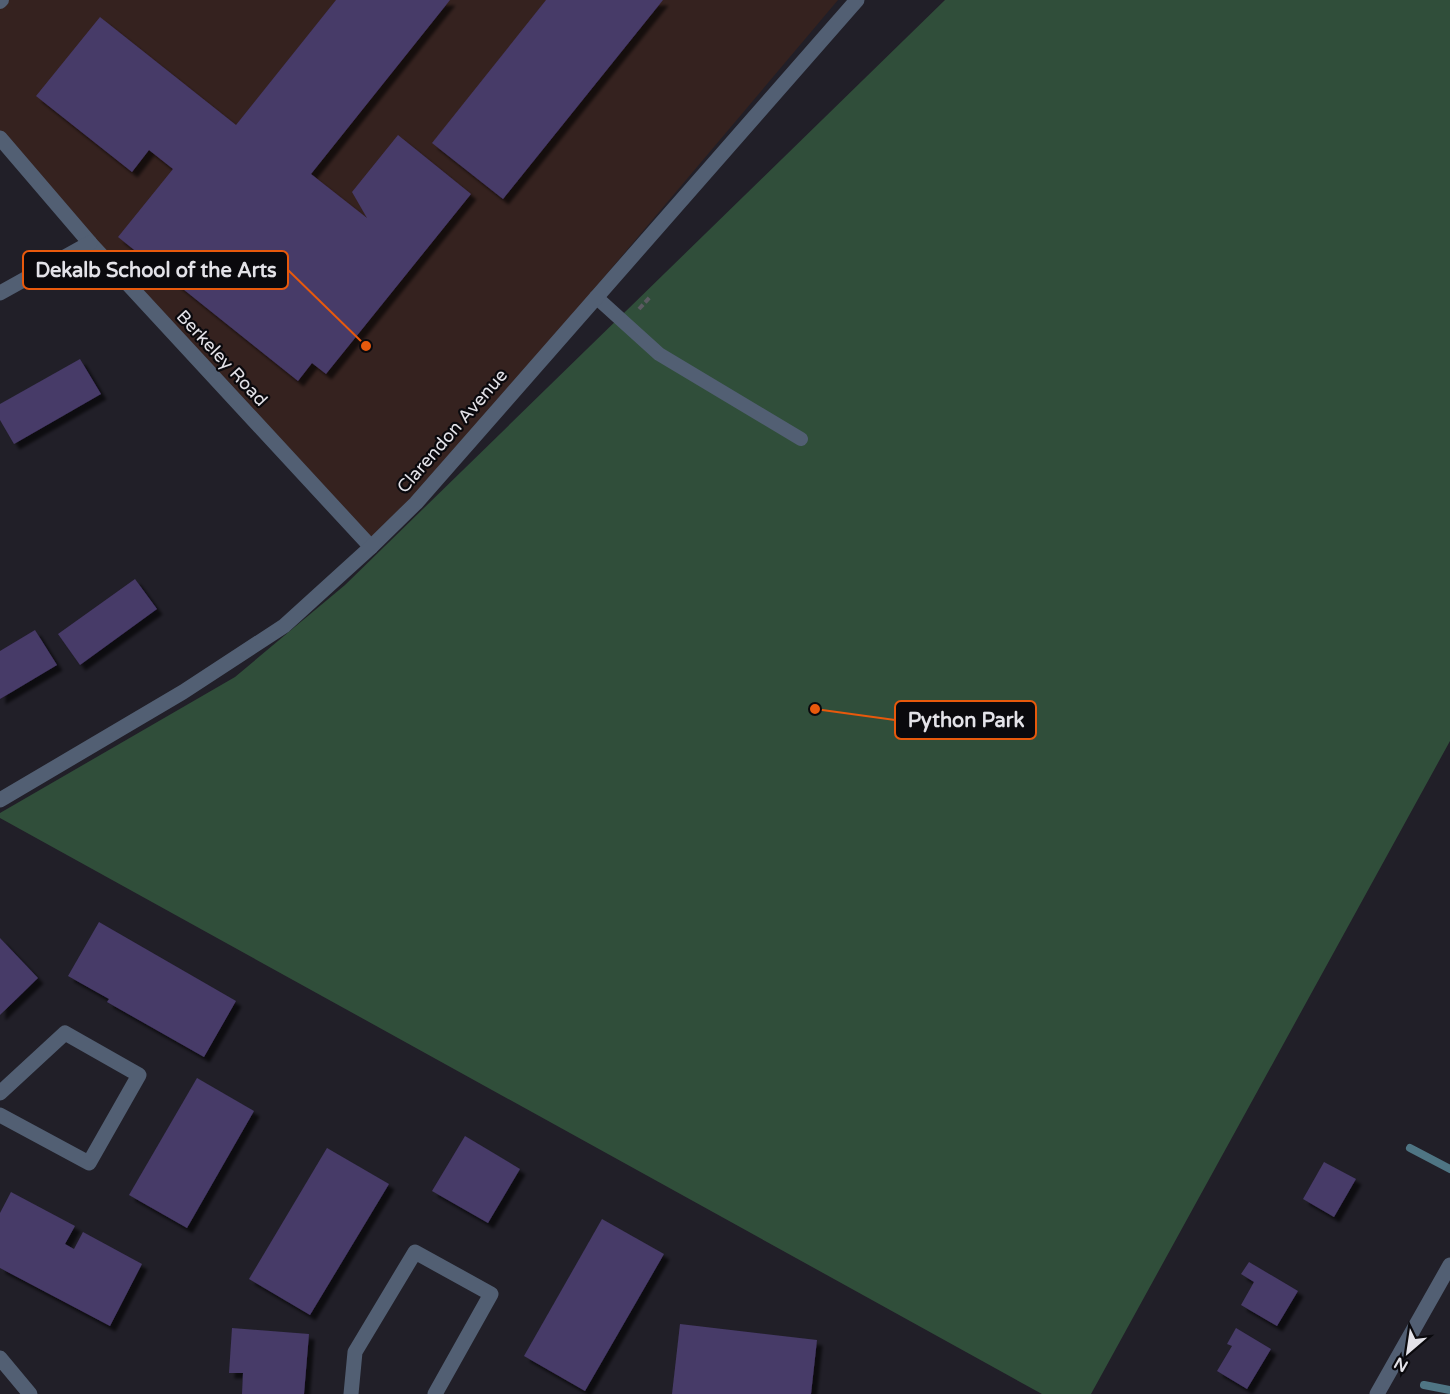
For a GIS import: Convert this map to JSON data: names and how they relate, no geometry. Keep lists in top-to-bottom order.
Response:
{
  "streets": {
    "street": ["Berkeley Road", "Clarendon Avenue"]
  },
  "crossings": [
    ["Berkeley Road", "Clarendon Avenue"]
  ],
  "places": ["Dekalb School of the Arts", "Python Park"],
  "north": "bottom left"
}
